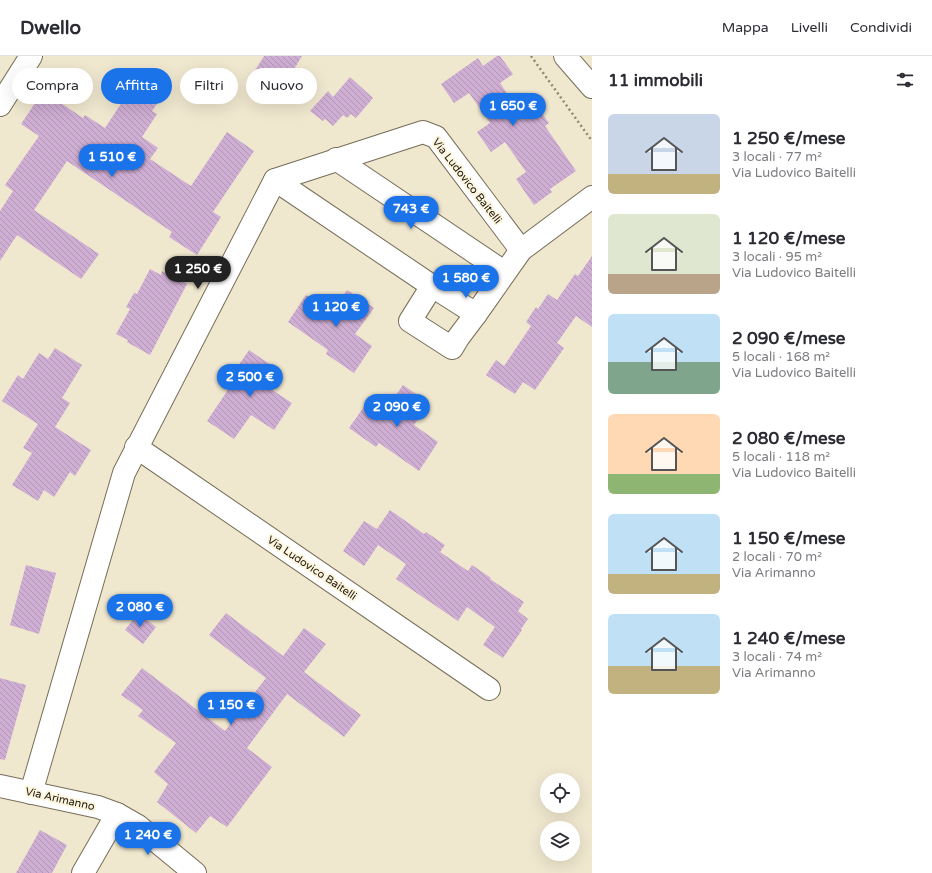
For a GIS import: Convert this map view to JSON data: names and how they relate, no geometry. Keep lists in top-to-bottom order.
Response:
{
  "streets": {
    "street": ["Via Ludovico Baitelli", "Via Arimanno"]
  },
  "page": {
    "header": "Dwello",
    "nav": ["Mappa", "Livelli", "Condividi"],
    "heading": "11 immobili",
    "chip": [
      "Compra",
      "Affitta",
      "Filtri",
      "Nuovo"
    ],
    "price": [
      "1 650 €",
      "1 510 €",
      "743 €",
      "1 250 €",
      "1 580 €",
      "1 120 €",
      "2 500 €",
      "2 090 €",
      "2 080 €",
      "1 150 €",
      "1 240 €"
    ],
    "list": [
      {
        "name": "1 250 €/mese",
        "note": "3 locali · 77 m² · Via Ludovico Baitelli"
      },
      {
        "name": "1 120 €/mese",
        "note": "3 locali · 95 m² · Via Ludovico Baitelli"
      },
      {
        "name": "2 090 €/mese",
        "note": "5 locali · 168 m² · Via Ludovico Baitelli"
      },
      {
        "name": "2 080 €/mese",
        "note": "5 locali · 118 m² · Via Ludovico Baitelli"
      },
      {
        "name": "1 150 €/mese",
        "note": "2 locali · 70 m² · Via Arimanno"
      },
      {
        "name": "1 240 €/mese",
        "note": "3 locali · 74 m² · Via Arimanno"
      }
    ]
  }
}
